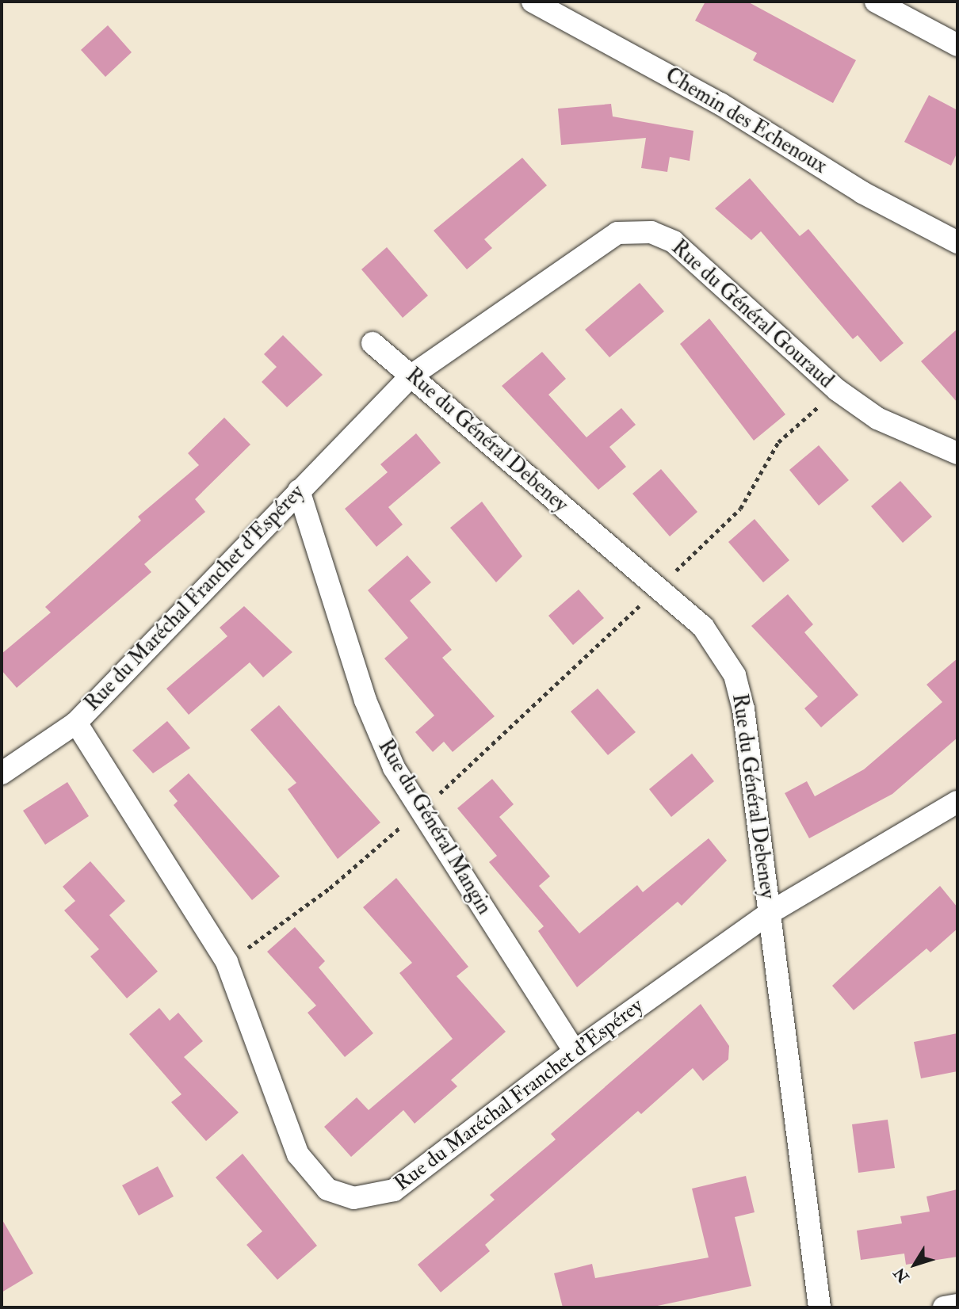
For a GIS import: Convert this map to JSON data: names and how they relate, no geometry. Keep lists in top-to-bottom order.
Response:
{
  "streets": {
    "street": [
      "Chemin des Echenoux",
      "Rue du Général Gouraud",
      "Rue du Général Debeney",
      "Rue du Maréchal Franchet d'Espérey",
      "Rue du Général Mangin"
    ]
  },
  "crossings": [
    ["Rue du Général Gouraud", "Rue du Général Debeney"],
    ["Rue du Général Gouraud", "Rue du Maréchal Franchet d'Espérey"],
    ["Rue du Général Debeney", "Rue du Maréchal Franchet d'Espérey"],
    ["Rue du Maréchal Franchet d'Espérey", "Rue du Général Mangin"]
  ],
  "north": "bottom left"
}
